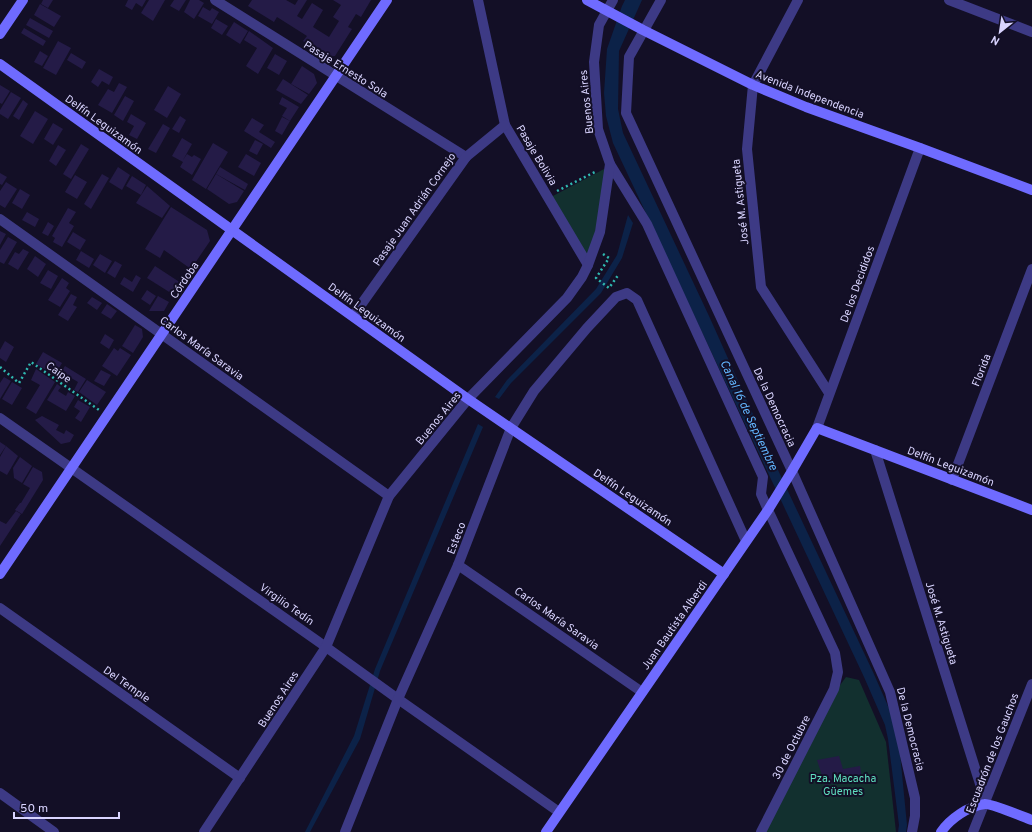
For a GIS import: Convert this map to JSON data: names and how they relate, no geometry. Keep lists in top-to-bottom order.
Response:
{
  "streets": {
    "street": [
      "Pasaje Ernesto Sola",
      "Avenida Independencia",
      "Buenos Aires",
      "Delfín Leguizamón",
      "Pasaje Bolivia",
      "José M. Astigueta",
      "Pasaje Juan Adrián Cornejo",
      "Córdoba",
      "De los Decididos",
      "Carlos María Saravia",
      "Florida",
      "De la Democracia",
      "Esteco",
      "Virgilio Tedín",
      "Juan Bautista Alberdi",
      "Del Temple",
      "30 de Octubre",
      "Escuadrón de los Gauchos"
    ],
    "path": ["Caipe"]
  },
  "crossings": [
    ["Pasaje Ernesto Sola", "Pasaje Juan Adrián Cornejo"],
    ["Pasaje Ernesto Sola", "Córdoba"],
    ["Avenida Independencia", "Buenos Aires"],
    ["Avenida Independencia", "José M. Astigueta"],
    ["Avenida Independencia", "De los Decididos"],
    ["Avenida Independencia", "De la Democracia"],
    ["Buenos Aires", "Delfín Leguizamón"],
    ["Buenos Aires", "Pasaje Bolivia"],
    ["Buenos Aires", "Carlos María Saravia"],
    ["Buenos Aires", "Virgilio Tedín"],
    ["Buenos Aires", "Del Temple"],
    ["Delfín Leguizamón", "José M. Astigueta"],
    ["Delfín Leguizamón", "Pasaje Juan Adrián Cornejo"],
    ["Delfín Leguizamón", "Córdoba"],
    ["Delfín Leguizamón", "De los Decididos"],
    ["Delfín Leguizamón", "Florida"],
    ["Delfín Leguizamón", "Esteco"],
    ["Delfín Leguizamón", "Juan Bautista Alberdi"],
    ["Pasaje Bolivia", "Pasaje Juan Adrián Cornejo"],
    ["José M. Astigueta", "De los Decididos"],
    ["José M. Astigueta", "Escuadrón de los Gauchos"],
    ["Córdoba", "Carlos María Saravia"],
    ["Córdoba", "Virgilio Tedín"],
    ["De los Decididos", "Juan Bautista Alberdi"],
    ["Carlos María Saravia", "Esteco"],
    ["Carlos María Saravia", "Juan Bautista Alberdi"],
    ["De la Democracia", "Juan Bautista Alberdi"],
    ["Esteco", "Virgilio Tedín"],
    ["Esteco", "Juan Bautista Alberdi"],
    ["Virgilio Tedín", "Juan Bautista Alberdi"],
    ["Juan Bautista Alberdi", "30 de Octubre"]
  ],
  "water": ["Canal 16 de Septiembre"],
  "parks": ["Pza. Macacha Güemes"],
  "scale_bar": "50 m",
  "north": "bottom left"
}
